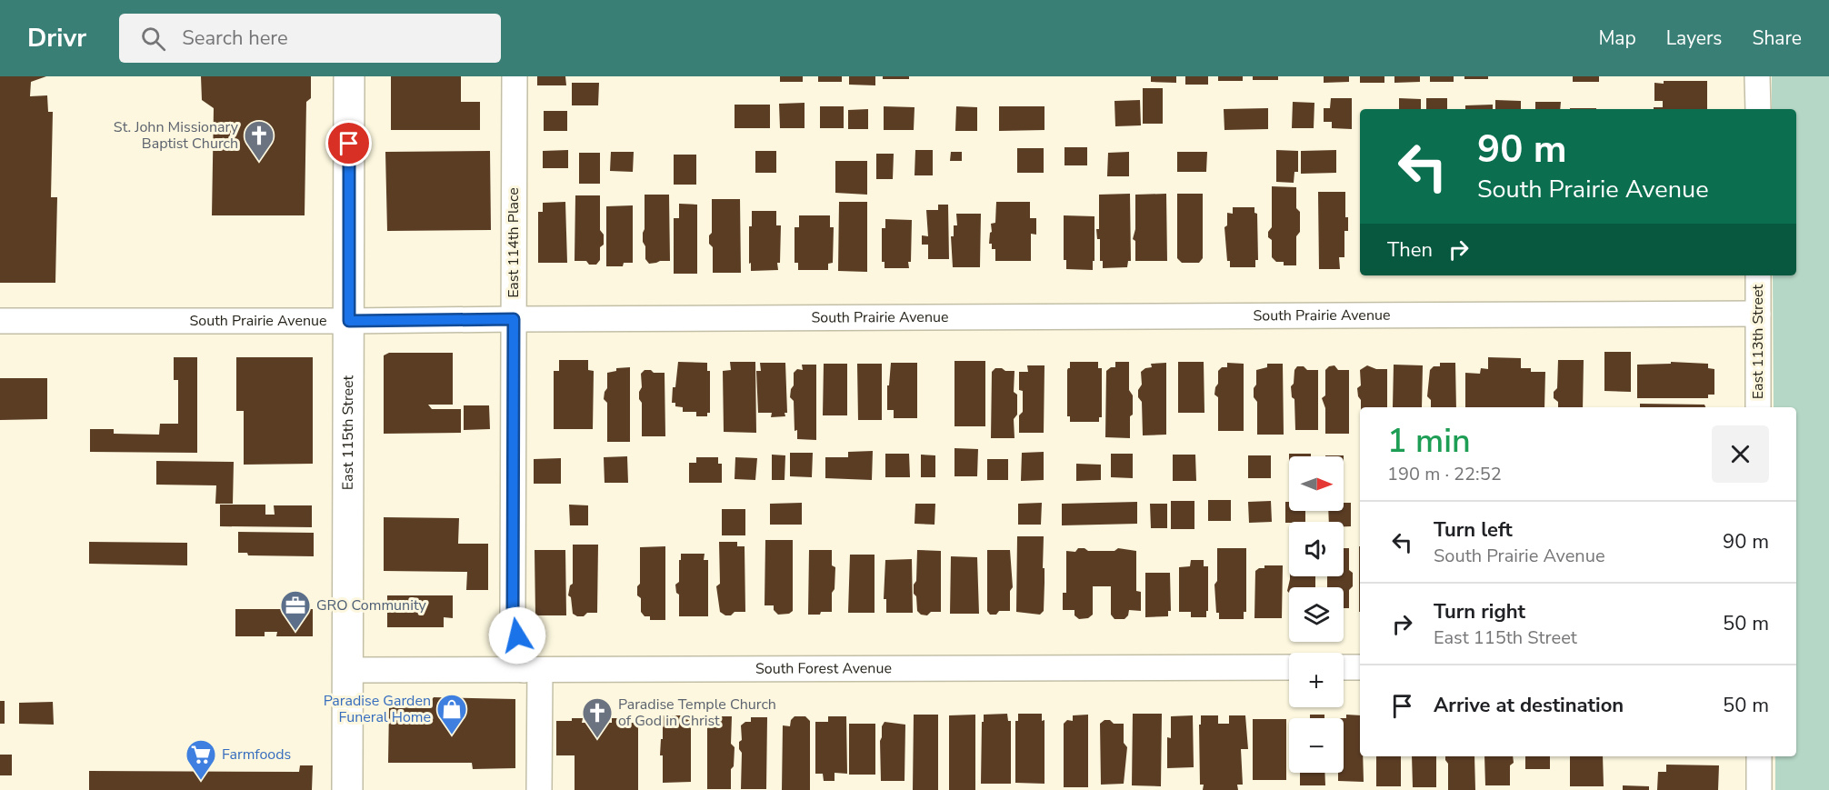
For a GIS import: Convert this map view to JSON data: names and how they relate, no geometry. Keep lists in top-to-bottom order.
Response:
{
  "streets": {
    "street": [
      "East 114th Place",
      "South Prairie Avenue",
      "East 113th Street",
      "East 115th Street",
      "South Forest Avenue"
    ]
  },
  "crossings": [
    ["East 114th Place", "South Prairie Avenue"],
    ["East 114th Place", "South Forest Avenue"],
    ["South Prairie Avenue", "East 113th Street"],
    ["South Prairie Avenue", "East 115th Street"],
    ["East 115th Street", "South Forest Avenue"]
  ],
  "places": {
    "church": ["St. John Missionary Baptist Church", "Paradise Temple Church of God in Christ"],
    "office": ["GRO Community"],
    "shop": ["Paradise Garden Funeral Home"],
    "supermarket": ["Farmfoods"]
  },
  "north": "right",
  "page": {
    "header": "Drivr",
    "search": "Search here",
    "nav": ["Map", "Layers", "Share"],
    "turn": ["90 m", "South Prairie Avenue"],
    "then": "Then",
    "heading": ["1 min", "190 m · 22:52"],
    "map_buttons": ["+", "−"],
    "list": [
      {
        "name": "Turn left",
        "note": "South Prairie Avenue",
        "value": "90 m"
      },
      {
        "name": "Turn right",
        "note": "East 115th Street",
        "value": "50 m"
      },
      {
        "name": "Arrive at destination",
        "value": "50 m"
      }
    ]
  }
}
